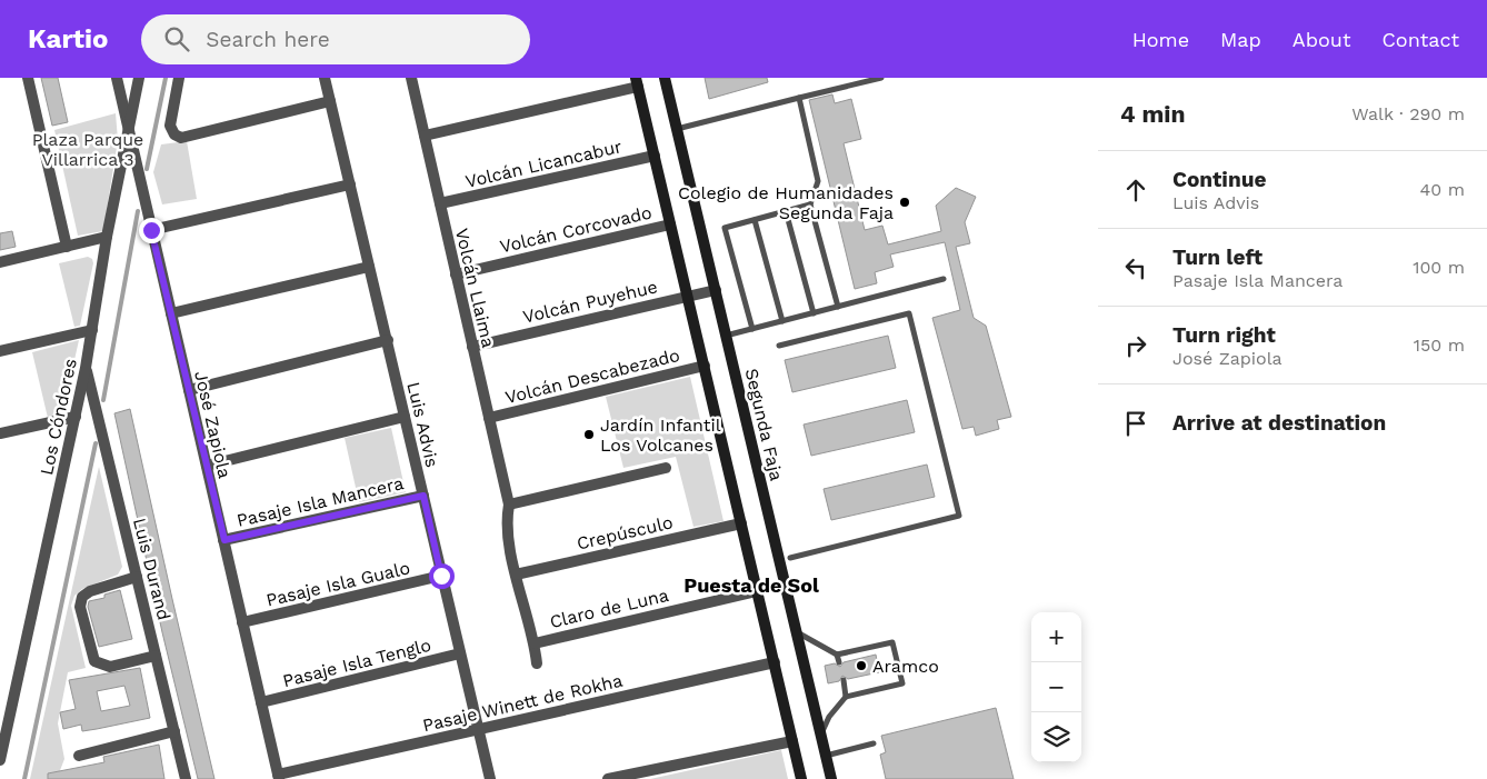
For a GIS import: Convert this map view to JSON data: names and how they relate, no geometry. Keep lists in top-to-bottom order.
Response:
{
  "streets": {
    "main road": ["Segunda Faja"],
    "street": [
      "Volcán Licancabur",
      "Volcán Corcovado",
      "Volcán Llaima",
      "Volcán Puyehue",
      "Volcán Descabezado",
      "Los Cóndores",
      "José Zapiola",
      "Luis Advis",
      "Pasaje Isla Mancera",
      "Crepúsculo",
      "Luis Durand",
      "Pasaje Isla Gualo",
      "Claro de Luna",
      "Pasaje Isla Tenglo",
      "Pasaje Winett de Rokha"
    ]
  },
  "crossings": [
    ["Volcán Licancabur", "Volcán Llaima"],
    ["Volcán Corcovado", "Volcán Llaima"],
    ["Volcán Llaima", "Volcán Puyehue"],
    ["Volcán Llaima", "Volcán Descabezado"],
    ["Volcán Llaima", "Crepúsculo"],
    ["Volcán Llaima", "Claro de Luna"],
    ["Volcán Puyehue", "Segunda Faja"],
    ["Los Cóndores", "José Zapiola"],
    ["Los Cóndores", "Luis Durand"],
    ["José Zapiola", "Pasaje Isla Mancera"],
    ["José Zapiola", "Pasaje Isla Gualo"],
    ["José Zapiola", "Pasaje Isla Tenglo"],
    ["José Zapiola", "Pasaje Winett de Rokha"],
    ["Luis Advis", "Pasaje Isla Mancera"],
    ["Luis Advis", "Pasaje Isla Gualo"],
    ["Luis Advis", "Pasaje Isla Tenglo"],
    ["Luis Advis", "Pasaje Winett de Rokha"]
  ],
  "districts": ["Puesta de Sol"],
  "parks": ["Plaza Parque Villarrica 3"],
  "places": ["Colegio de Humanidades Segunda Faja", "Jardín Infantil Los Volcanes", "Aramco"],
  "page": {
    "header": "Kartio",
    "search": "Search here",
    "nav": [
      "Home",
      "Map",
      "About",
      "Contact"
    ],
    "heading": ["4 min", "Walk · 290 m"],
    "list": [
      ["Continue", "Luis Advis", "40 m"],
      ["Turn left", "Pasaje Isla Mancera", "100 m"],
      ["Turn right", "José Zapiola", "150 m"],
      "Arrive at destination"
    ],
    "map_buttons": ["+", "−"]
  }
}
